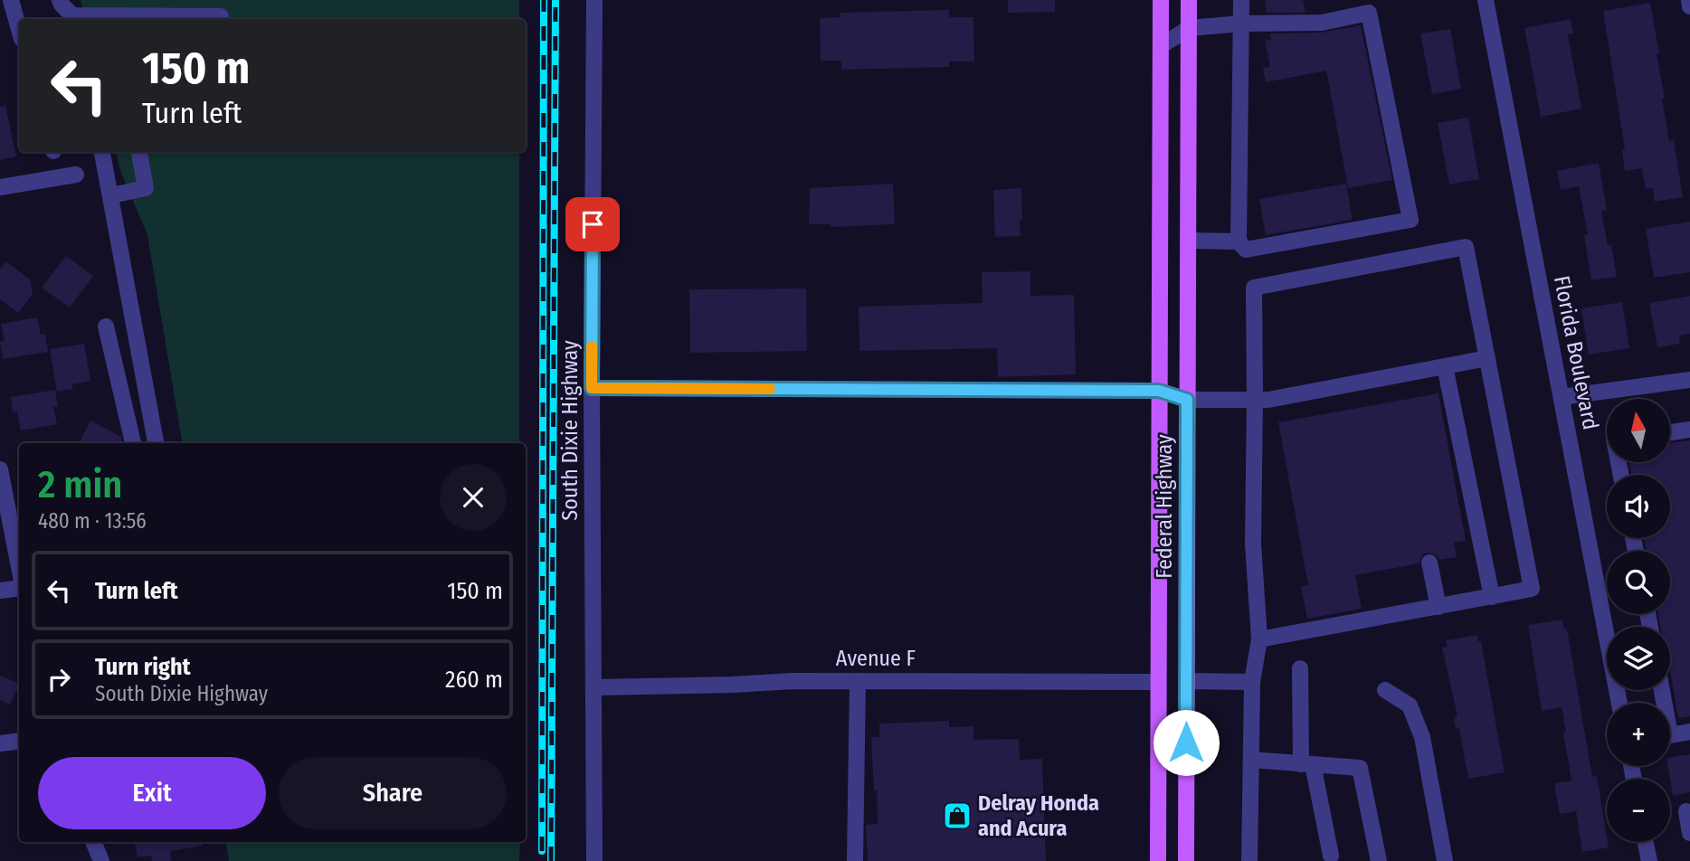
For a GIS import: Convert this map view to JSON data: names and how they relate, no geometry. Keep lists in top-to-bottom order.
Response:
{
  "streets": {
    "main road": ["Federal Highway"],
    "street": ["Florida Boulevard", "South Dixie Highway", "Avenue F"]
  },
  "crossings": [
    ["South Dixie Highway", "Avenue F"],
    ["Federal Highway", "Avenue F"]
  ],
  "places": {
    "shop": ["Delray Honda and Acura"]
  },
  "north": "top",
  "page": {
    "turn": ["150 m", "Turn left"],
    "map_buttons": ["+", "−"],
    "heading": ["2 min", "480 m · 13:56"],
    "list": [
      {
        "name": "Turn left",
        "value": "150 m"
      },
      {
        "name": "Turn right",
        "note": "South Dixie Highway",
        "value": "260 m"
      }
    ],
    "buttons": ["Exit", "Share"]
  }
}
